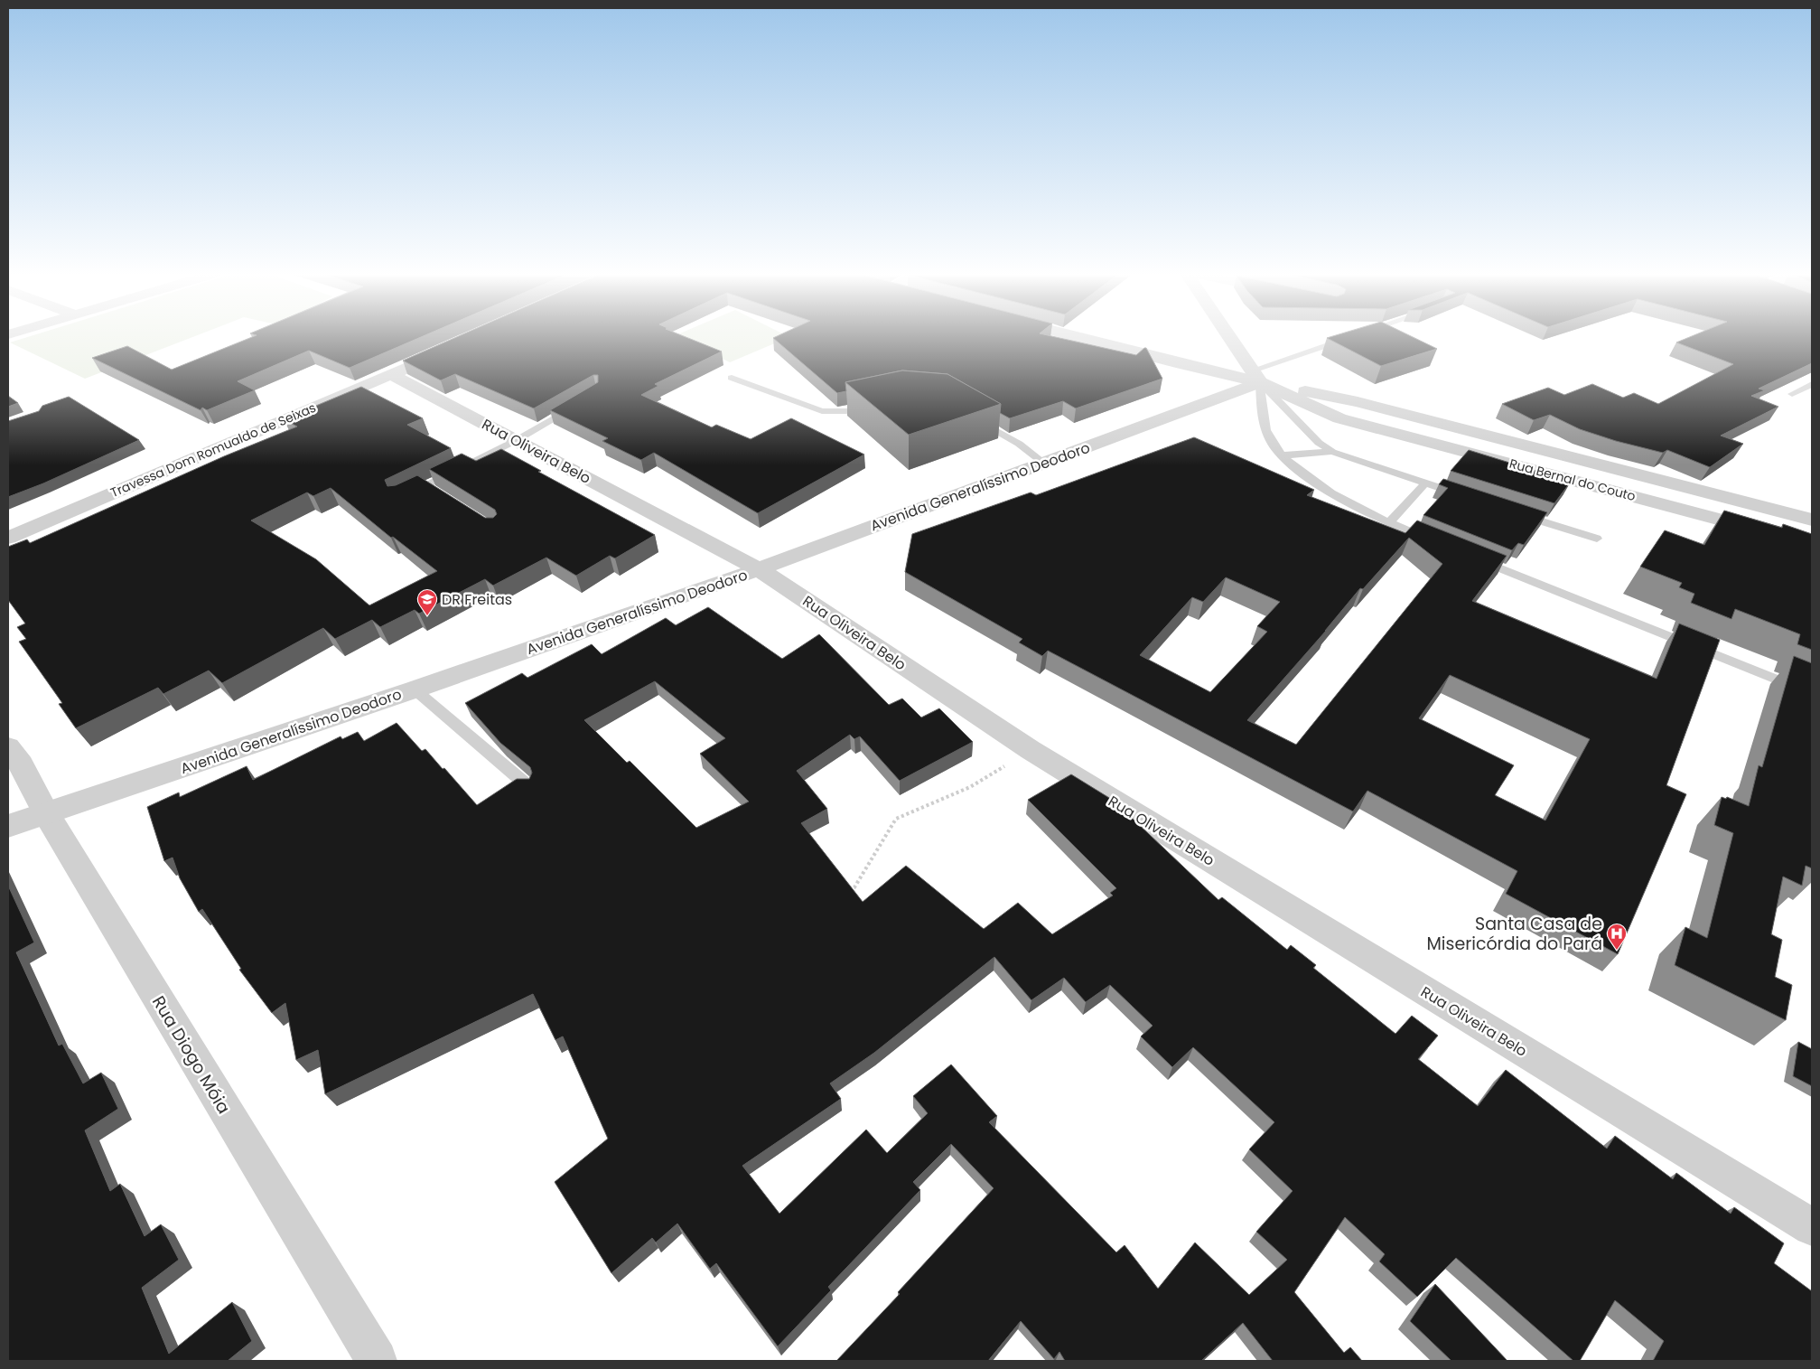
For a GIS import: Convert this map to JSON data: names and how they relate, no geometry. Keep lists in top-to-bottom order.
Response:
{
  "streets": {
    "street": [
      "Travessa Dom Romualdo de Seixas",
      "Rua Oliveira Belo",
      "Rua Bernal do Couto",
      "Avenida Generalíssimo Deodoro",
      "Rua Diogo Móia"
    ]
  },
  "crossings": [
    ["Travessa Dom Romualdo de Seixas", "Rua Oliveira Belo"],
    ["Rua Oliveira Belo", "Avenida Generalíssimo Deodoro"],
    ["Rua Bernal do Couto", "Avenida Generalíssimo Deodoro"],
    ["Avenida Generalíssimo Deodoro", "Rua Diogo Móia"]
  ],
  "places": {
    "school or university": ["DR Freitas"],
    "hospital": ["Santa Casa de Misericórdia do Pará"]
  }
}
